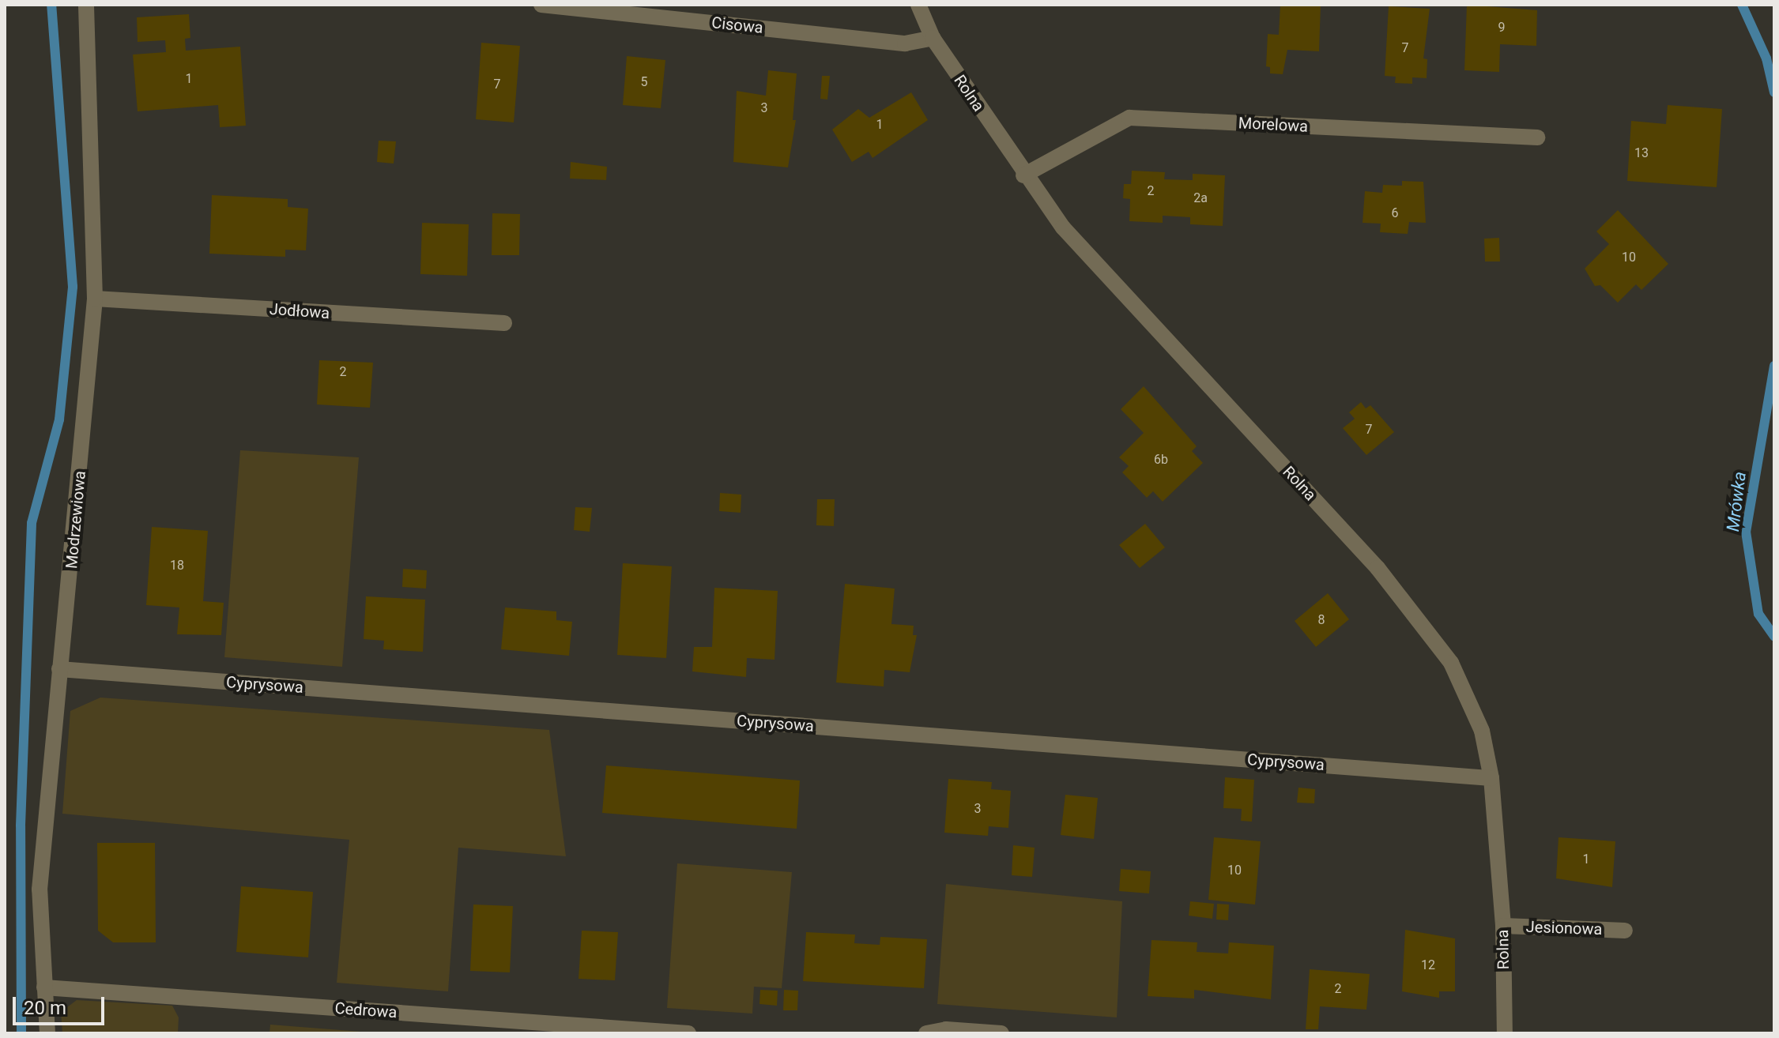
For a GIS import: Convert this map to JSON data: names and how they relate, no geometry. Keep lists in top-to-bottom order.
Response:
{
  "streets": {
    "street": [
      "Cisowa",
      "Rolna",
      "Morelowa",
      "Jodłowa",
      "Modrzewiowa",
      "Cyprysowa",
      "Jesionowa",
      "Cedrowa"
    ]
  },
  "crossings": [
    ["Cisowa", "Rolna"],
    ["Rolna", "Morelowa"],
    ["Rolna", "Cyprysowa"],
    ["Rolna", "Jesionowa"],
    ["Jodłowa", "Modrzewiowa"],
    ["Modrzewiowa", "Cyprysowa"],
    ["Modrzewiowa", "Cedrowa"]
  ],
  "water": ["Mrówka"],
  "house_numbers": [
    "9",
    "7",
    "1",
    "5",
    "7",
    "3",
    "1",
    "13",
    "2",
    "2a",
    "6",
    "10",
    "2",
    "7",
    "6b",
    "18",
    "8",
    "3",
    "1",
    "10",
    "12",
    "2"
  ],
  "scale_bar": "20 m"
}
